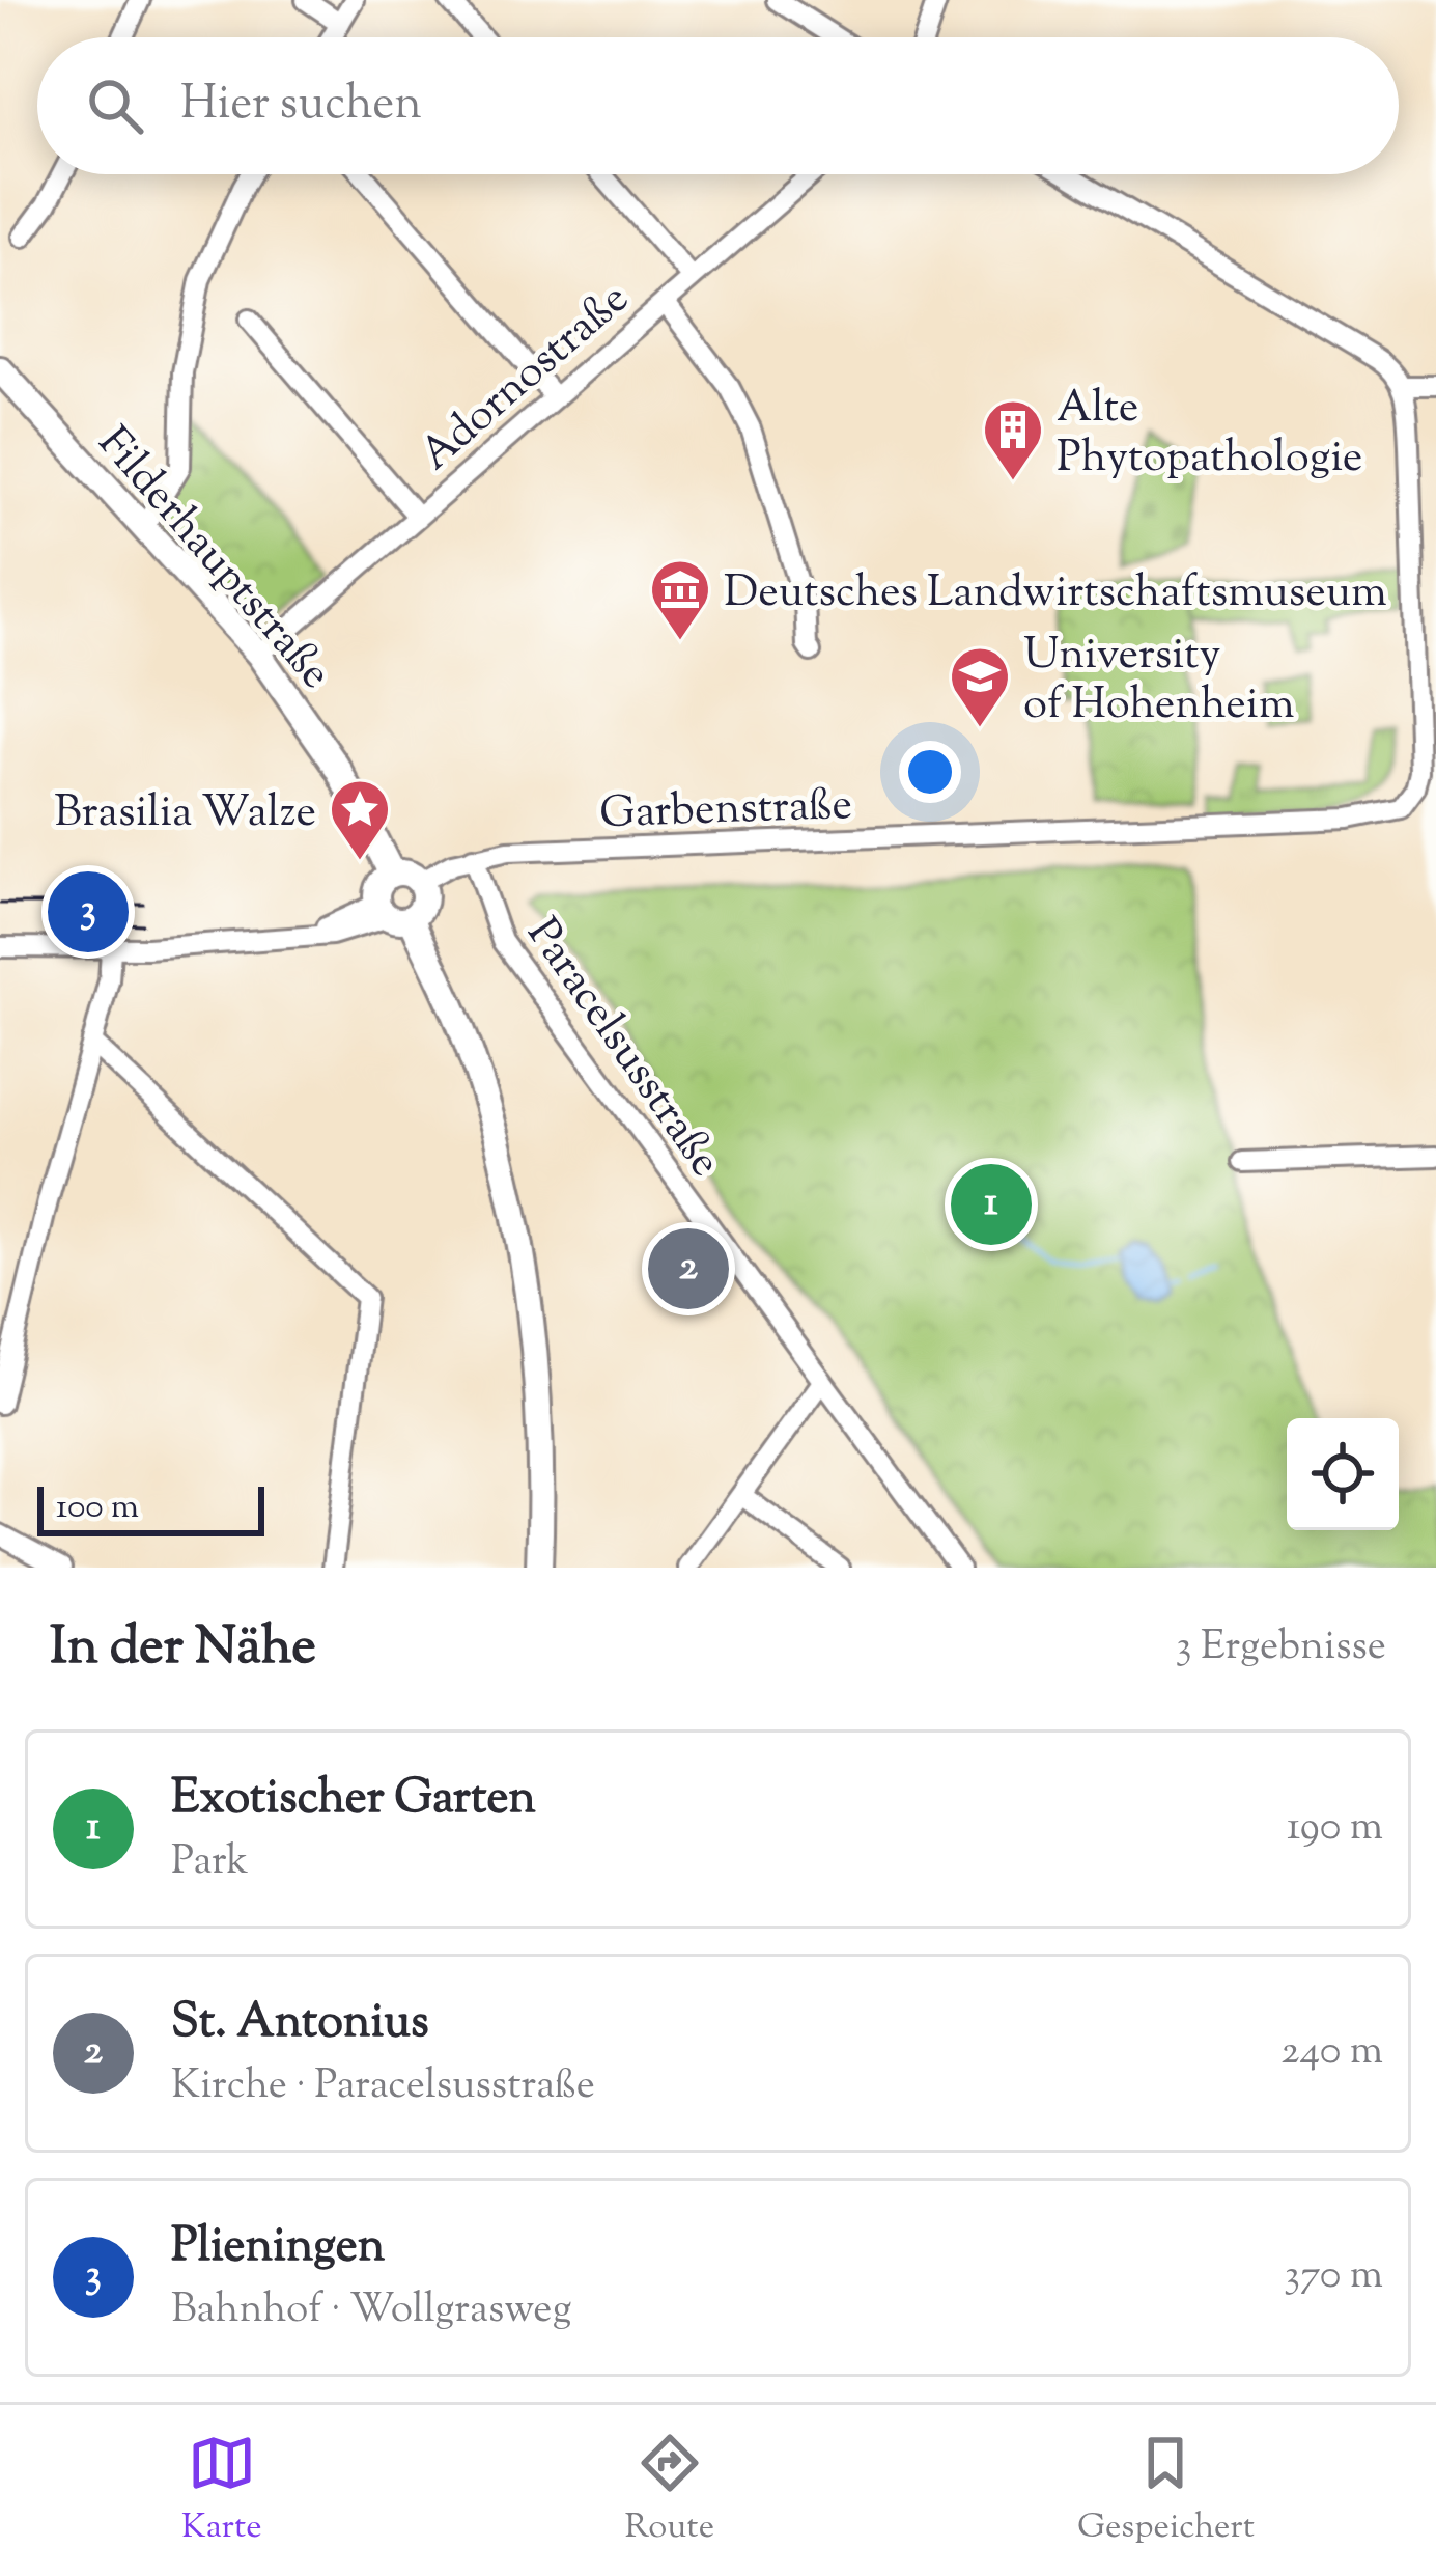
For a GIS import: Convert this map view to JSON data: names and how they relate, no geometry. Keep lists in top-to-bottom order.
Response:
{
  "streets": {
    "main road": ["Filderhauptstraße"],
    "street": ["Adornostraße", "Garbenstraße", "Paracelsusstraße"]
  },
  "crossings": [
    ["Adornostraße", "Filderhauptstraße"],
    ["Garbenstraße", "Paracelsusstraße"]
  ],
  "places": {
    "building": ["Alte Phytopathologie"],
    "museum": ["Deutsches Landwirtschaftsmuseum"],
    "school or university": ["University of Hohenheim"],
    "place": ["Brasilia Walze"]
  },
  "scale_bar": "100 m",
  "page": {
    "search": "Hier suchen",
    "pins": ["3", "1", "2"],
    "scale": "100 m",
    "heading": ["In der Nähe", "3 Ergebnisse"],
    "list": [
      {
        "mark": "1",
        "name": "Exotischer Garten",
        "note": "Park",
        "value": "190 m"
      },
      {
        "mark": "2",
        "name": "St. Antonius",
        "note": "Kirche · Paracelsusstraße",
        "value": "240 m"
      },
      {
        "mark": "3",
        "name": "Plieningen",
        "note": "Bahnhof · Wollgrasweg",
        "value": "370 m"
      }
    ],
    "nav": ["Karte", "Route", "Gespeichert"]
  }
}
